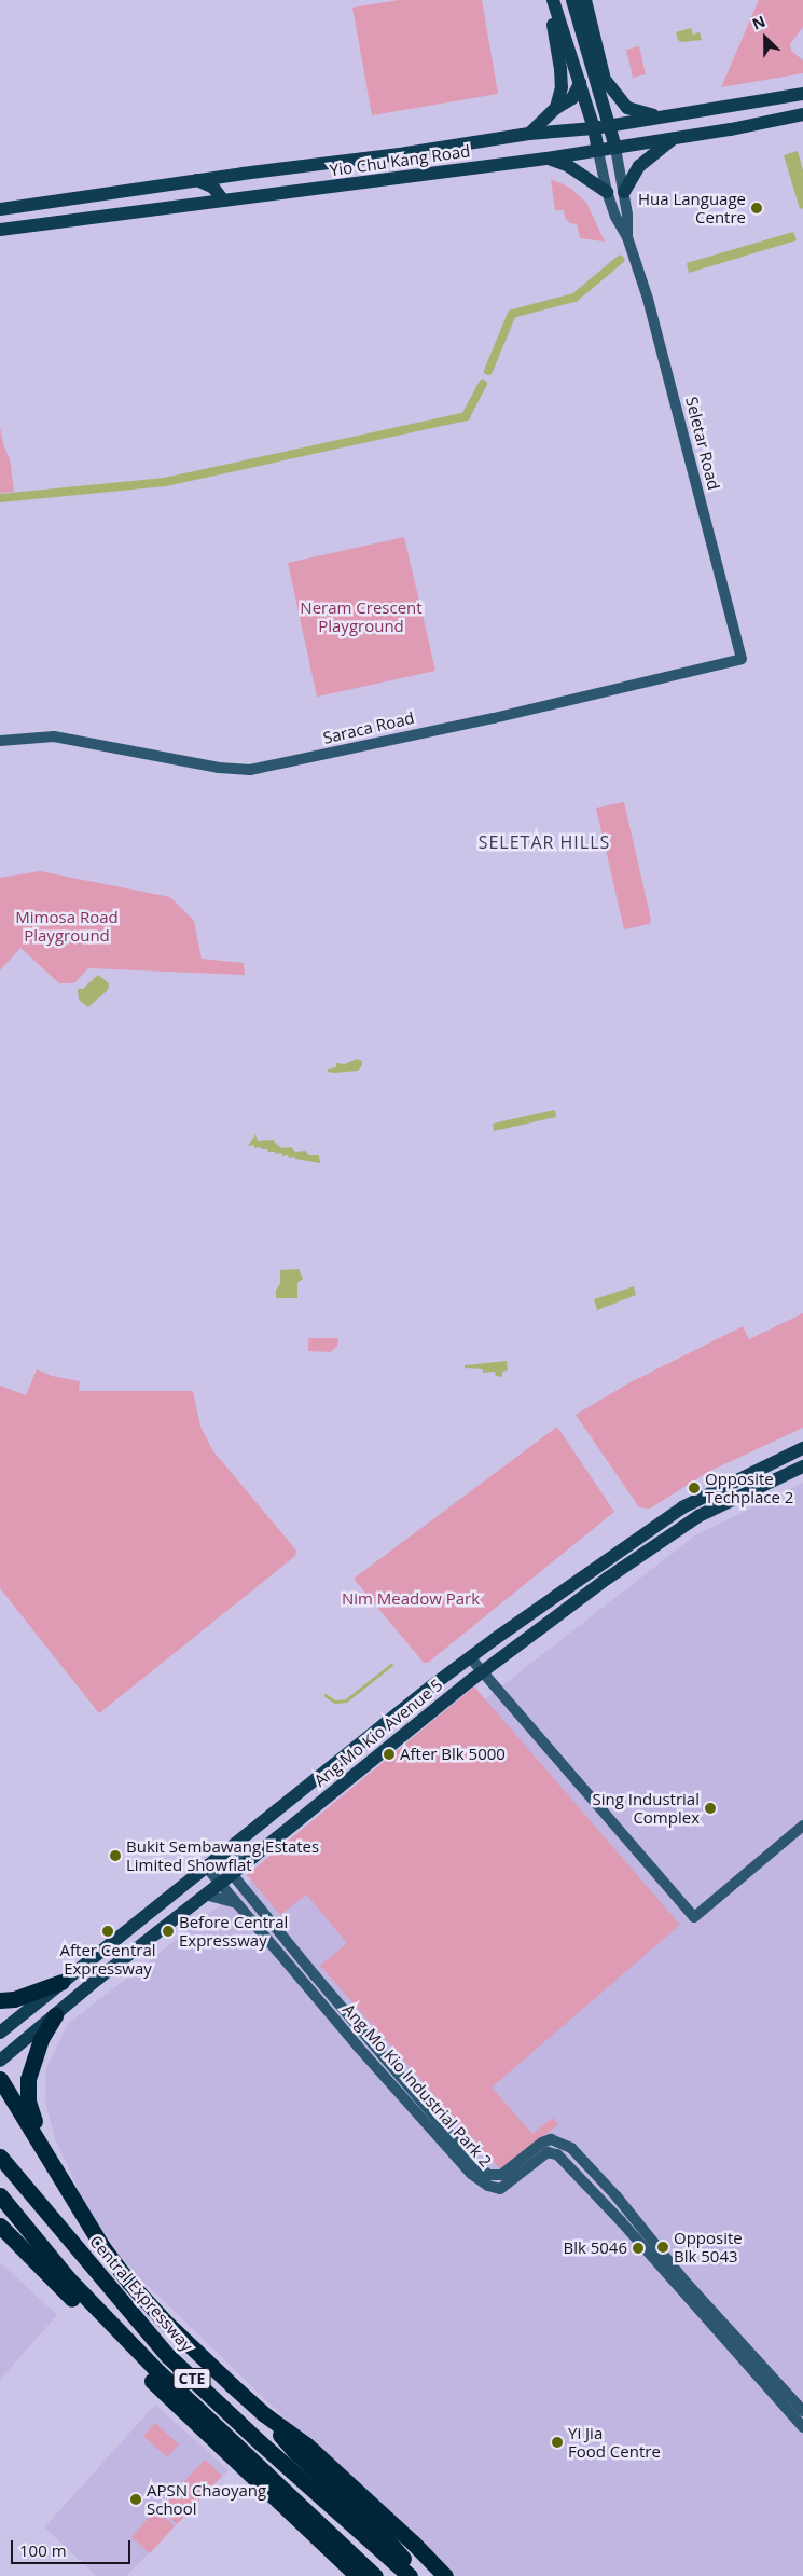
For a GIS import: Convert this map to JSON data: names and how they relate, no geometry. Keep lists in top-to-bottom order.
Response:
{
  "streets": {
    "highway": ["Central Expressway", "CTE"],
    "main road": ["Yio Chu Kang Road", "Ang Mo Kio Avenue 5"],
    "street": ["Seletar Road", "Saraca Road", "Ang Mo Kio Industrial Park 2"]
  },
  "crossings": [
    ["Yio Chu Kang Road", "Seletar Road"],
    ["Seletar Road", "Saraca Road"],
    ["Ang Mo Kio Avenue 5", "Ang Mo Kio Industrial Park 2"]
  ],
  "districts": ["SELETAR HILLS"],
  "parks": ["Neram Crescent Playground", "Mimosa Road Playground", "Nim Meadow Park"],
  "places": [
    "Hua Language Centre",
    "Opposite Techplace 2",
    "After Blk 5000",
    "Sing Industrial Complex",
    "Bukit Sembawang Estates Limited Showflat",
    "After Central Expressway",
    "Before Central Expressway",
    "Opposite Blk 5043",
    "Blk 5046",
    "Yi Jia Food Centre",
    "APSN Chaoyang School"
  ],
  "scale_bar": "100 m",
  "north": "top left"
}
